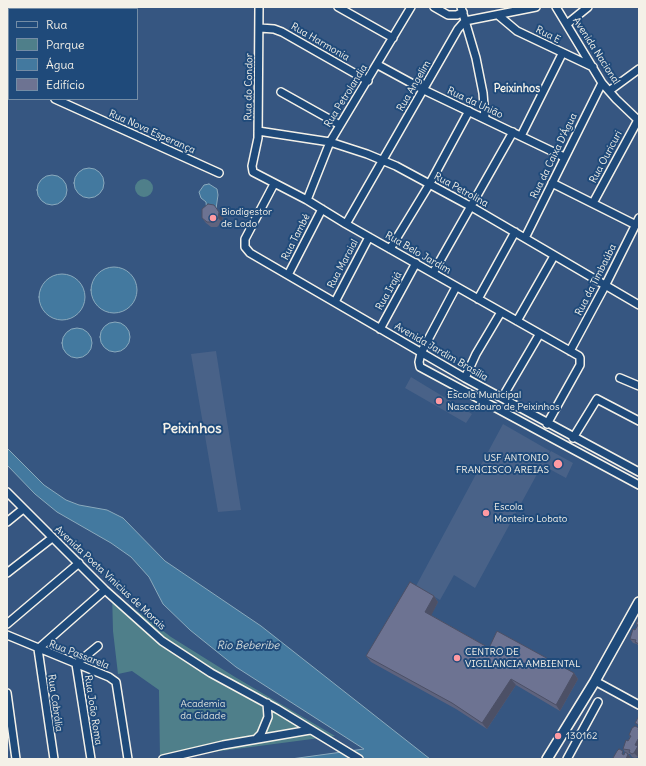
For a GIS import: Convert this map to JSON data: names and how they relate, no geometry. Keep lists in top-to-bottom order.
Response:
{
  "streets": {
    "street": [
      "Rua E",
      "Rua Harmonia",
      "Avenida Nacional",
      "Rua Angelim",
      "Rua do Condor",
      "Rua Petrolandia",
      "Rua da União",
      "Rua Nova Esperança",
      "Rua da Caixa D'Água",
      "Rua Ouricuri",
      "Rua Petrolina",
      "Rua També",
      "Rua Belo Jardim",
      "Rua Maraial",
      "Rua da Timbaúba",
      "Rua Irajá",
      "Avenida Jardim Brasília",
      "Avenida Poeta Vinicius de Morais",
      "Rua Passarela",
      "Rua Cabrália",
      "Rua João Roma"
    ]
  },
  "crossings": [
    ["Rua E", "Avenida Nacional"],
    ["Rua Harmonia", "Rua do Condor"],
    ["Rua Harmonia", "Rua Petrolandia"],
    ["Avenida Nacional", "Rua da Caixa D'Água"],
    ["Avenida Nacional", "Rua Ouricuri"],
    ["Rua Angelim", "Rua da União"],
    ["Rua Angelim", "Rua Petrolina"],
    ["Rua Angelim", "Rua Belo Jardim"],
    ["Rua do Condor", "Rua Petrolina"],
    ["Rua do Condor", "Rua Belo Jardim"],
    ["Rua Petrolandia", "Rua da União"],
    ["Rua Petrolandia", "Rua Petrolina"],
    ["Rua Petrolandia", "Rua Belo Jardim"],
    ["Rua da União", "Rua da Caixa D'Água"],
    ["Rua da Caixa D'Água", "Rua Petrolina"],
    ["Rua Petrolina", "Rua da Timbaúba"],
    ["Rua També", "Rua Belo Jardim"],
    ["Rua També", "Avenida Jardim Brasília"],
    ["Rua Belo Jardim", "Rua Maraial"],
    ["Rua Belo Jardim", "Rua da Timbaúba"],
    ["Rua Belo Jardim", "Rua Irajá"],
    ["Rua Belo Jardim", "Avenida Jardim Brasília"],
    ["Rua Maraial", "Avenida Jardim Brasília"],
    ["Rua Irajá", "Avenida Jardim Brasília"],
    ["Rua Passarela", "Rua Cabrália"],
    ["Rua Passarela", "Rua João Roma"]
  ],
  "districts": ["Peixinhos", "Peixinhos"],
  "water": ["Rio Beberibe"],
  "parks": ["Academia da Cidade"],
  "places": [
    "Biodigestor de Lodo",
    "Escola Municipal Nascedouro de Peixinhos",
    "USF ANTONIO FRANCISCO AREIAS",
    "Escola Monteiro Lobato",
    "CENTRO DE VIGILANCIA AMBIENTAL",
    "130162"
  ],
  "legend": [
    "Rua",
    "Parque",
    "Água",
    "Edifício"
  ]
}
